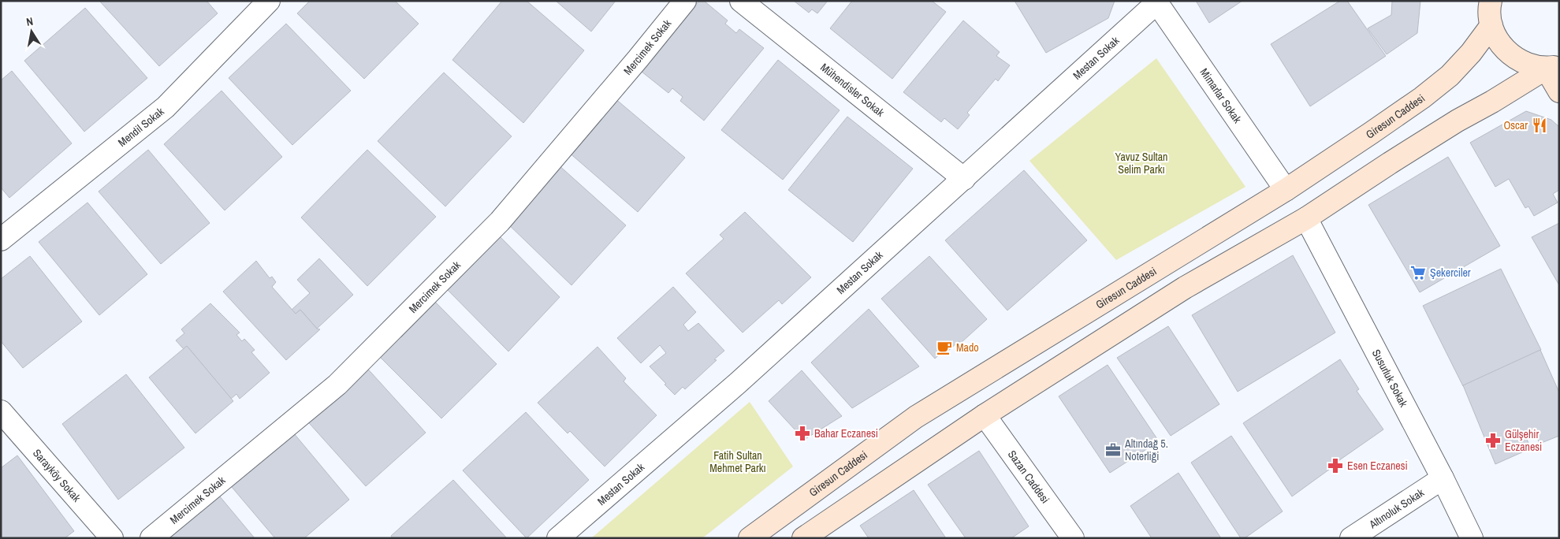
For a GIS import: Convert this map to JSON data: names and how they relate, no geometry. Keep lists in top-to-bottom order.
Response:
{
  "streets": {
    "main road": ["Giresun Caddesi"],
    "street": [
      "Mercimek Sokak",
      "Mestan Sokak",
      "Mühendisler Sokak",
      "Mimarlar Sokak",
      "Mendil Sokak",
      "Susurluk Sokak",
      "Sarayköy Sokak",
      "Sazan Caddesi",
      "Altınoluk Sokak"
    ]
  },
  "crossings": [
    ["Mestan Sokak", "Mühendisler Sokak"],
    ["Mestan Sokak", "Mimarlar Sokak"],
    ["Mimarlar Sokak", "Giresun Caddesi"],
    ["Susurluk Sokak", "Altınoluk Sokak"]
  ],
  "parks": ["Yavuz Sultan Selim Parkı", "Fatih Sultan Mehmet Parkı"],
  "places": {
    "restaurant": ["Oscar"],
    "supermarket": ["Şekerciler"],
    "cafe": ["Mado"],
    "pharmacy": ["Bahar Eczanesi", "Gülşehir Eczanesi", "Esen Eczanesi"],
    "office": ["Altındağ 5. Noterliği"]
  },
  "north": "top"
}
